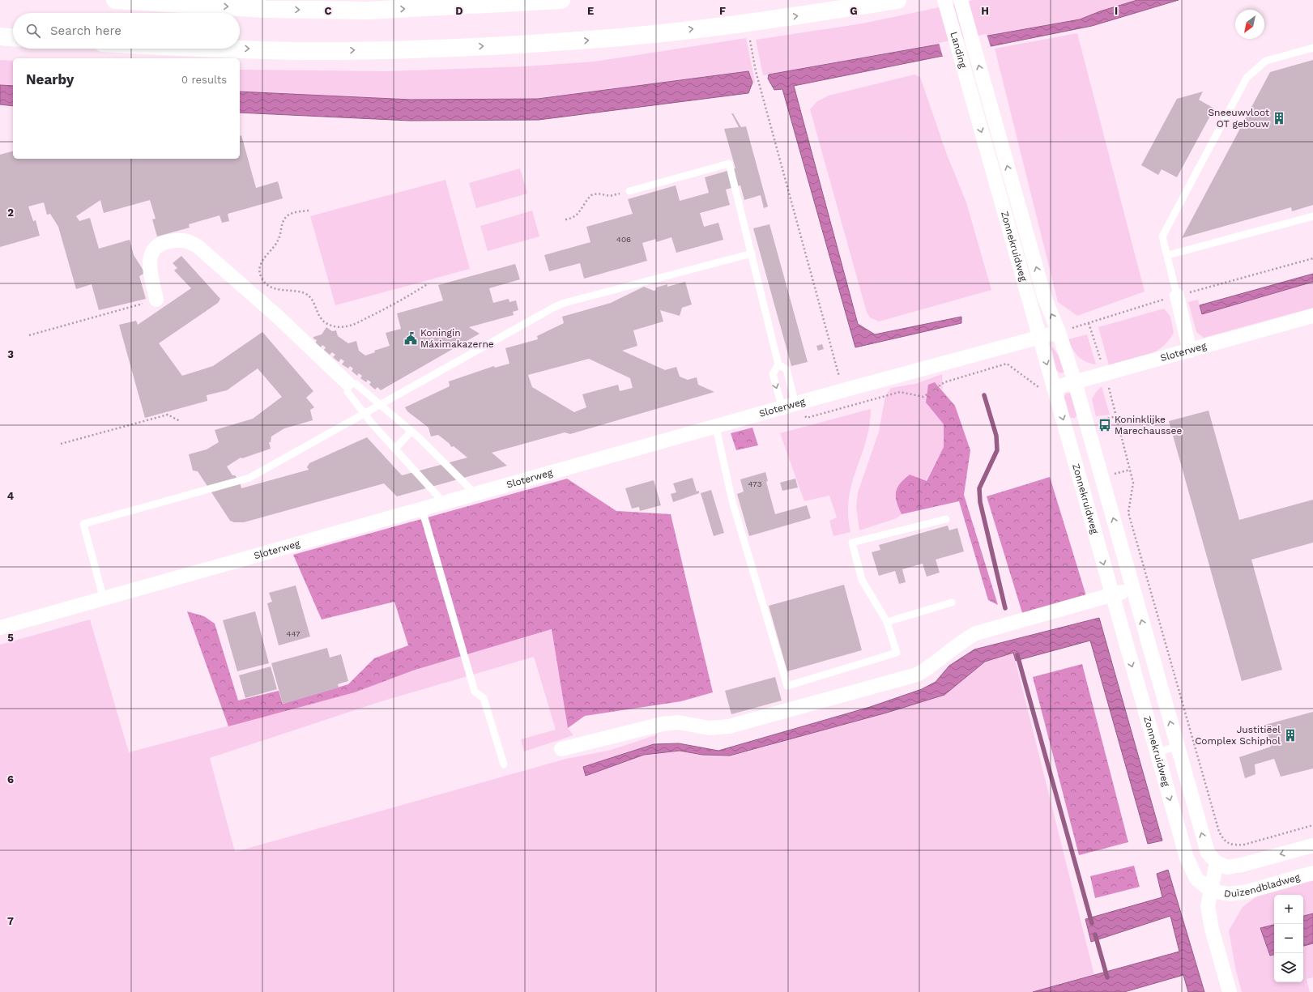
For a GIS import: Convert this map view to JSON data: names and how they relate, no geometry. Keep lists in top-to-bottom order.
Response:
{
  "streets": {
    "street": [
      "Landing",
      "Zonnekruidweg",
      "Sloterweg",
      "Duizendbladweg"
    ]
  },
  "crossings": [
    ["Landing", "Zonnekruidweg"],
    ["Zonnekruidweg", "Sloterweg"],
    ["Zonnekruidweg", "Duizendbladweg"]
  ],
  "places": {
    "building": ["Sneeuwvloot OT gebouw", "Justitiëel Complex Schiphol"],
    "public building": ["Koningin Máximakazerne"],
    "bus stop": ["Koninklijke Marechaussee"]
  },
  "house_numbers": ["406", "473", "447"],
  "north": "bottom left",
  "page": {
    "search": "Search here",
    "heading": ["Nearby", "0 results"],
    "map_buttons": ["+", "−"]
  },
  "grid": {
    "columns": [
      "C",
      "D",
      "E",
      "F",
      "G",
      "H",
      "I"
    ],
    "rows": [
      "2",
      "3",
      "4",
      "5",
      "6",
      "7"
    ]
  }
}
